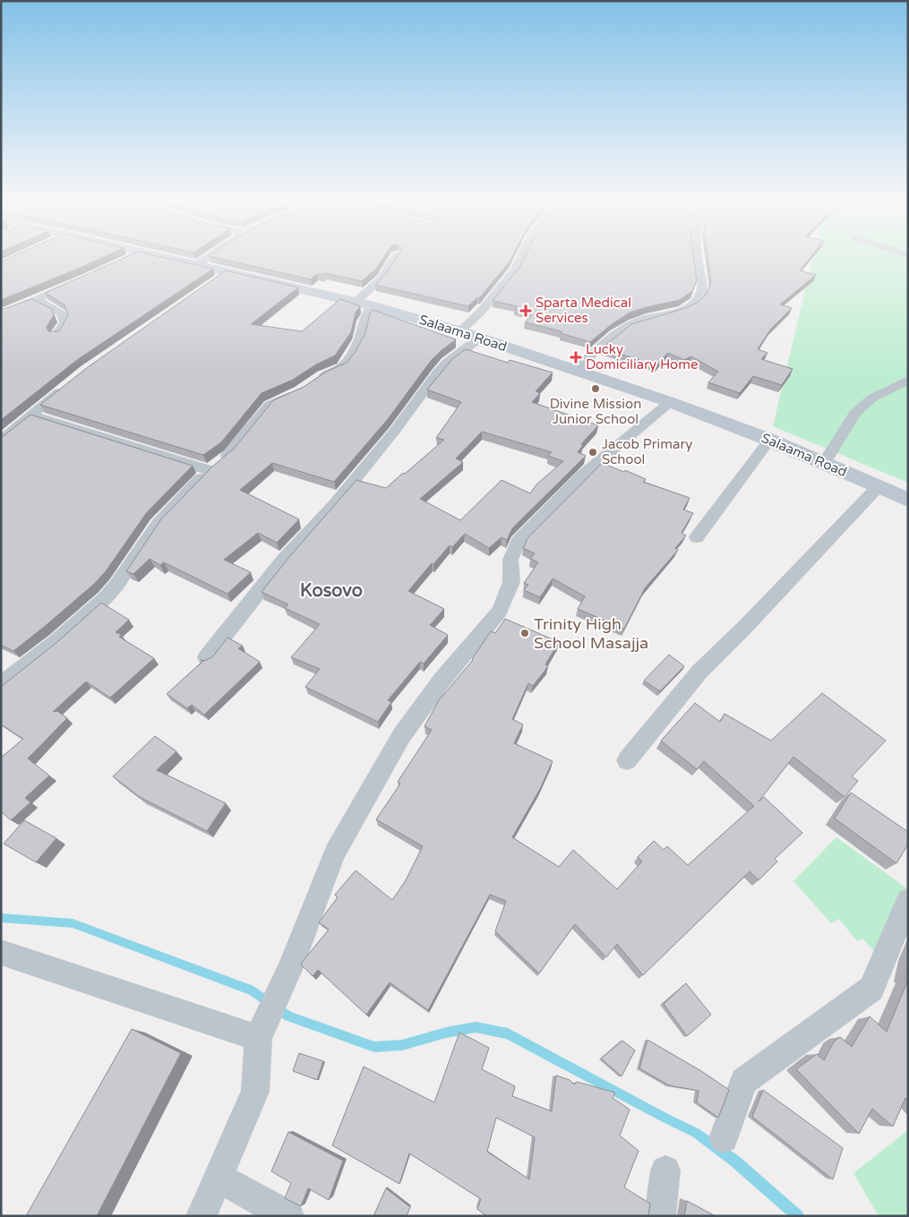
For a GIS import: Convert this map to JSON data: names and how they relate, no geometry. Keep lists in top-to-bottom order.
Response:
{
  "streets": {
    "main road": ["Salaama Road"]
  },
  "districts": ["Kosovo"],
  "places": {
    "health": ["Sparta Medical Services", "Lucky Domiciliary Home"],
    "other": ["Divine Mission Junior School", "Jacob Primary School", "Trinity High School Masajja"]
  }
}
